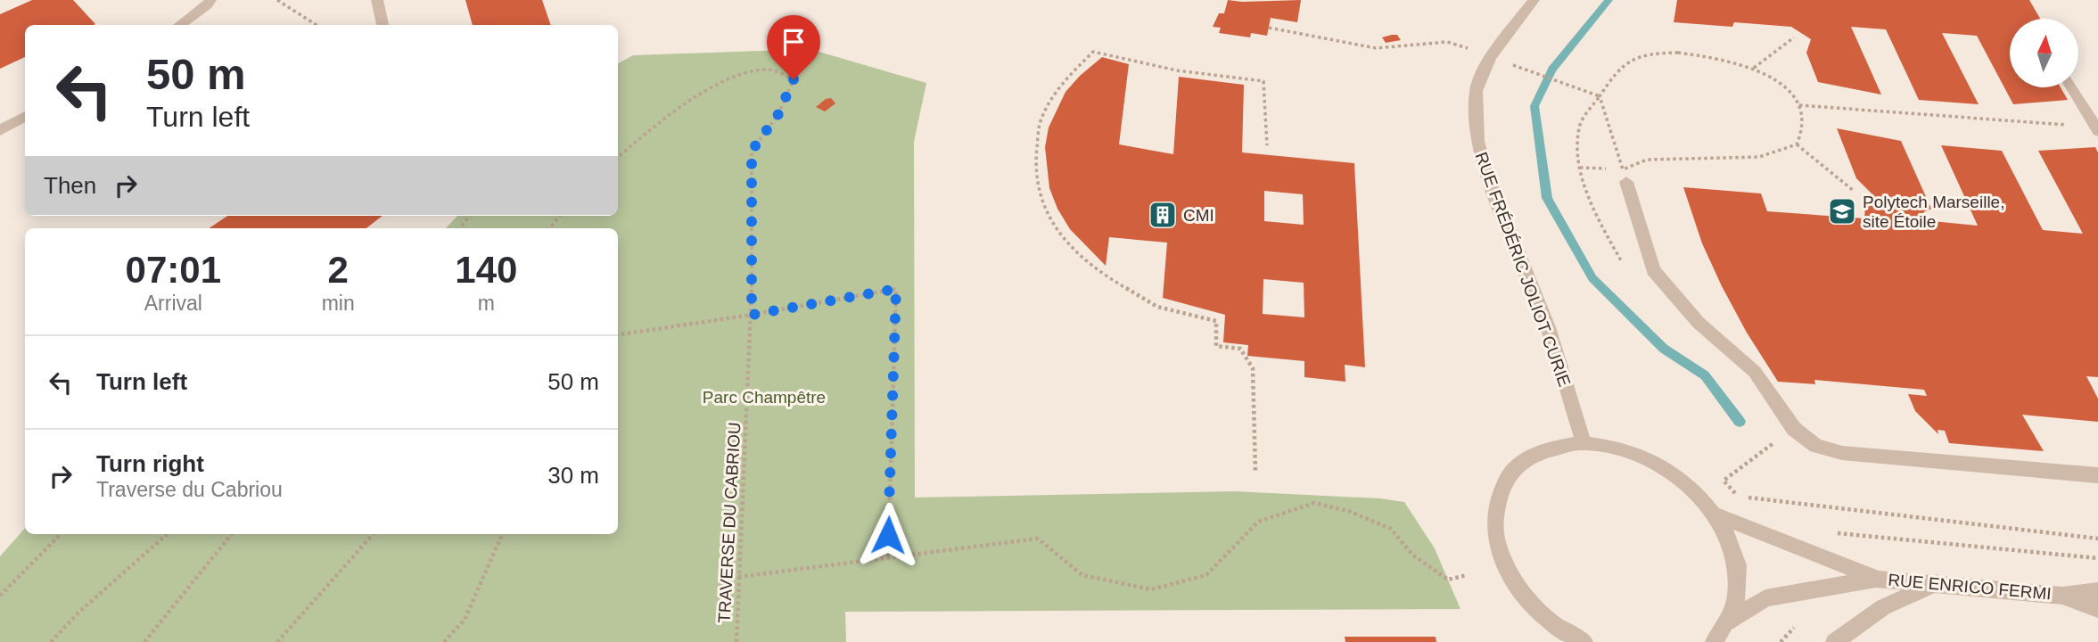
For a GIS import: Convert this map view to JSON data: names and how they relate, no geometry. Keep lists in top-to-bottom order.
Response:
{
  "streets": {
    "street": ["RUE FRÉDÉRIC JOLIOT CURIE", "RUE ENRICO FERMI"],
    "path": ["TRAVERSE DU CABRIOU"]
  },
  "parks": ["Parc Champêtre"],
  "places": {
    "school or university": ["Polytech Marseille, site Étoile"],
    "building": ["CMI"]
  },
  "north": "top",
  "page": {
    "turn": ["50 m", "Turn left"],
    "then": "Then",
    "eta": [
      "07:01",
      "Arrival",
      "2",
      "min",
      "140",
      "m"
    ],
    "list": [
      {
        "name": "Turn left",
        "value": "50 m"
      },
      {
        "name": "Turn right",
        "note": "Traverse du Cabriou",
        "value": "30 m"
      }
    ]
  }
}
